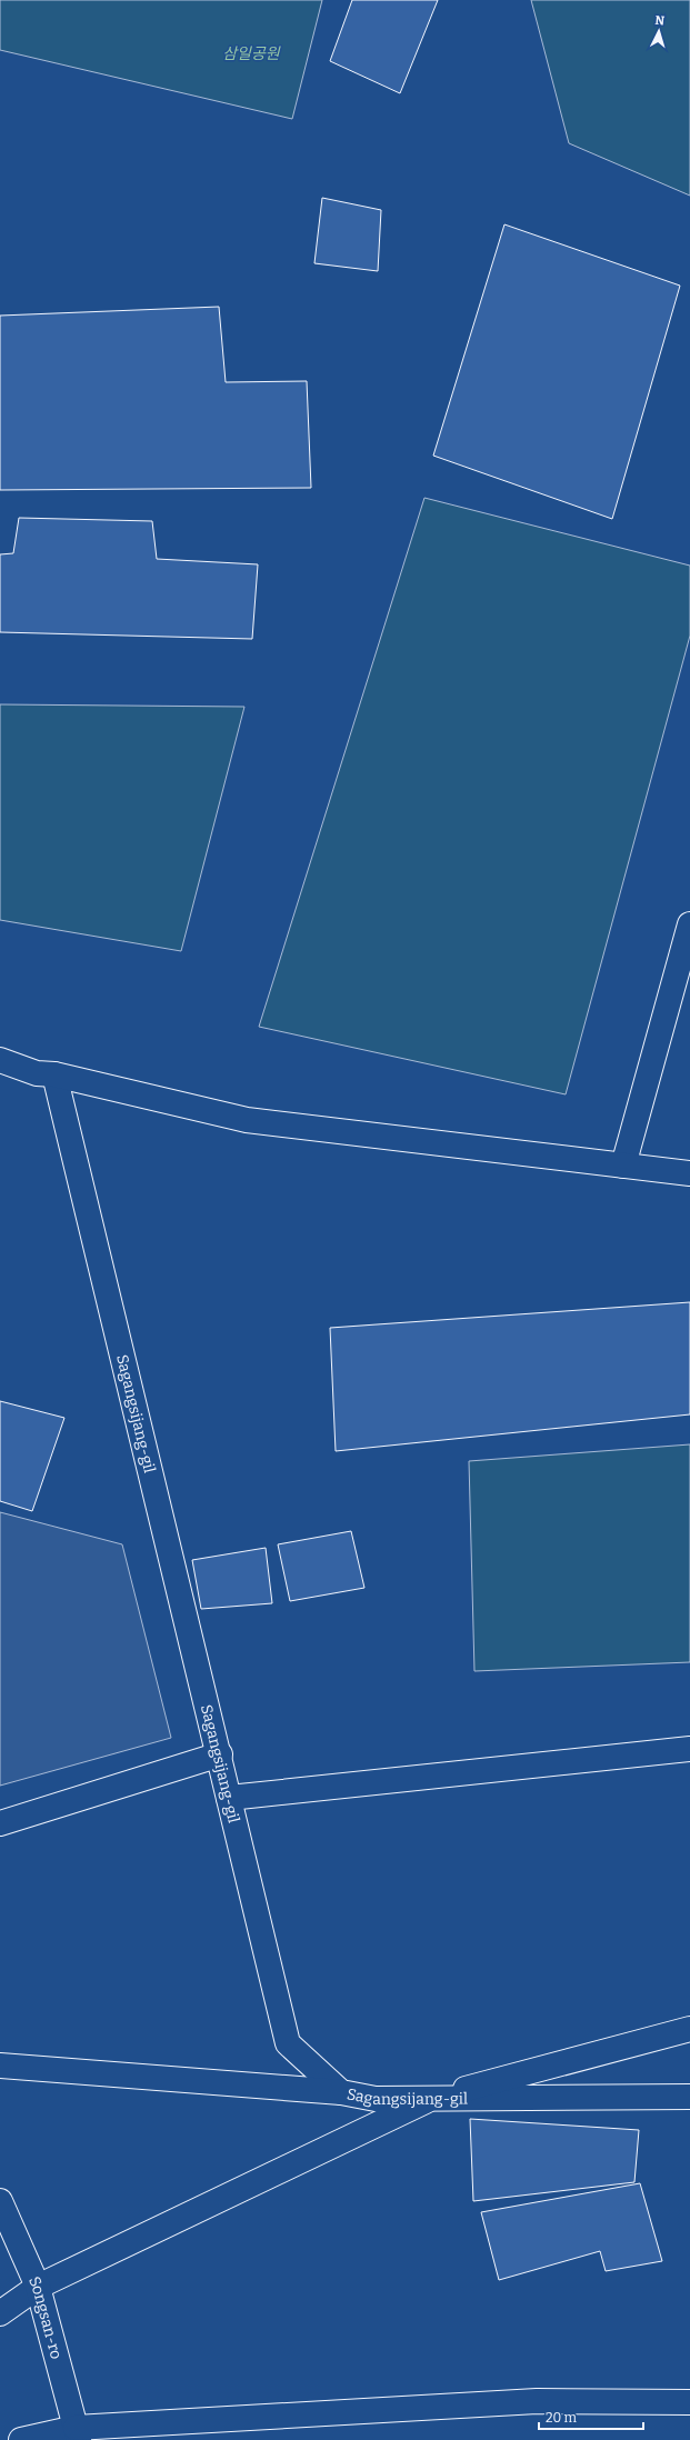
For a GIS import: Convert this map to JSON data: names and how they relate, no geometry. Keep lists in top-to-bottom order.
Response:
{
  "streets": {
    "street": ["Sagangsijang-gil", "Songsan-ro"]
  },
  "parks": ["삼일공원"],
  "scale_bar": "20 m",
  "north": "top"
}
